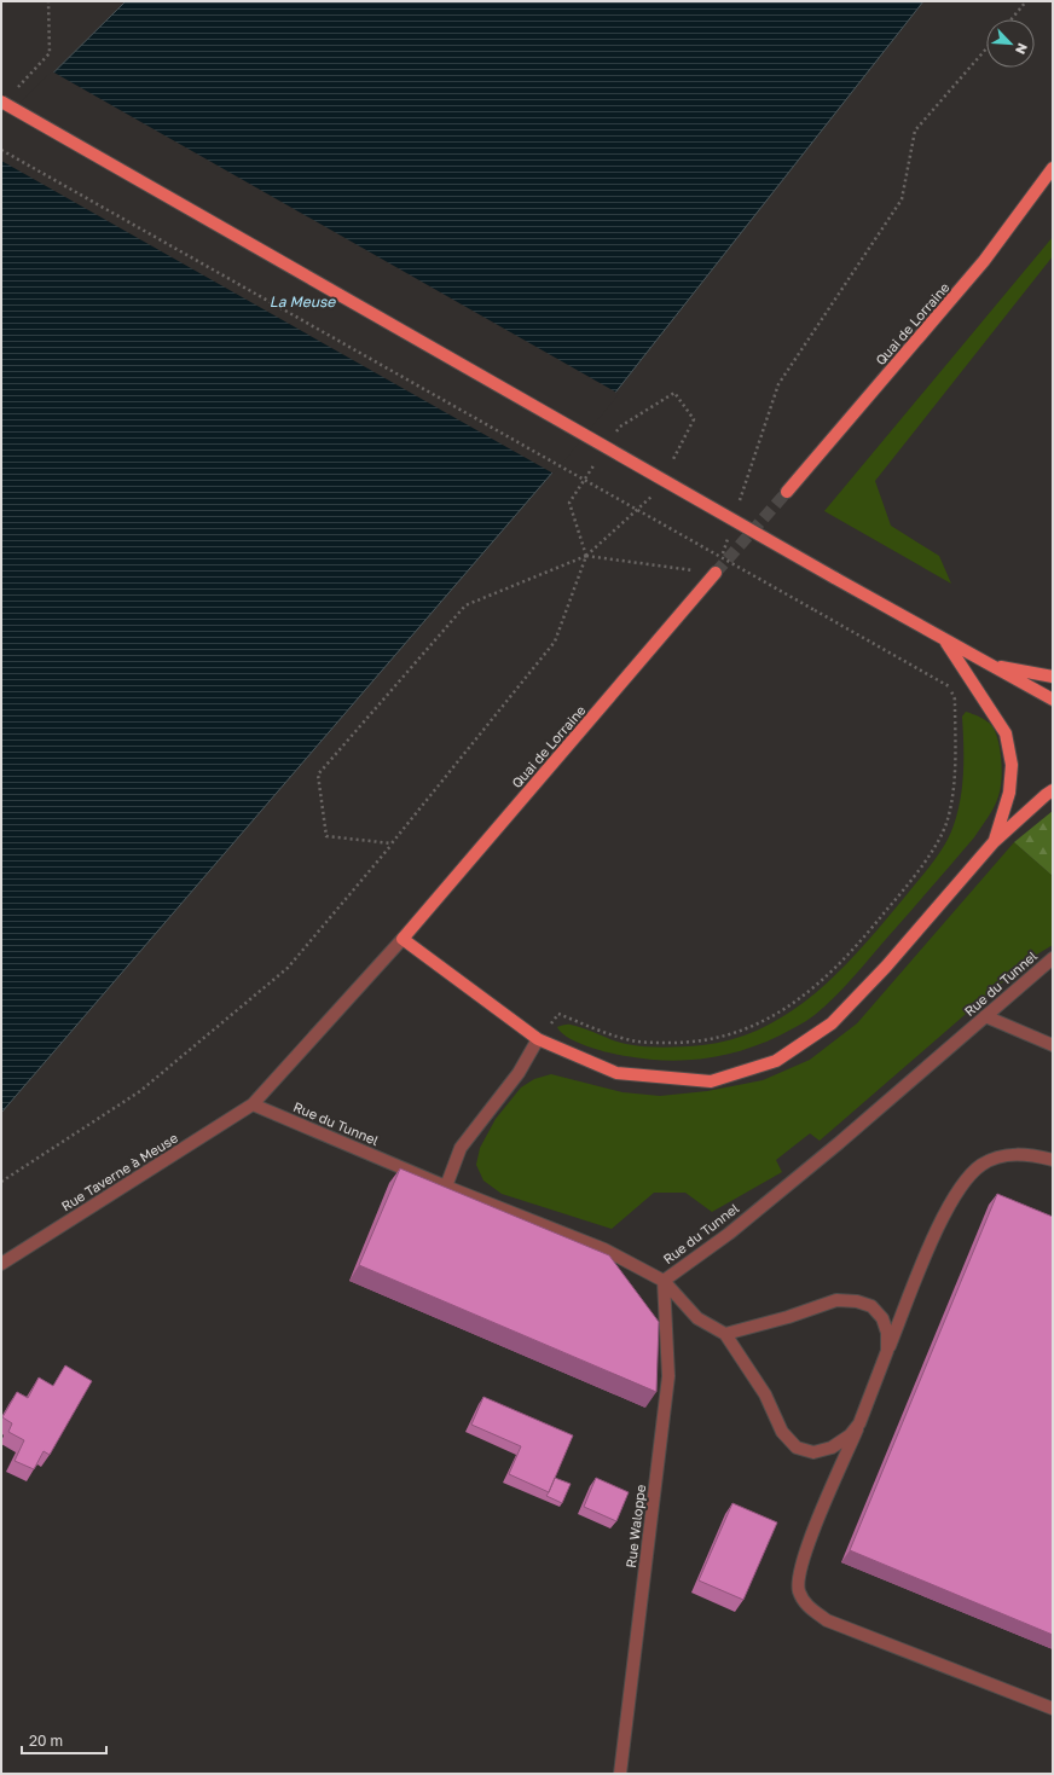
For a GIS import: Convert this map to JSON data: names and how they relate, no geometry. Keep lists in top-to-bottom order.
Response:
{
  "streets": {
    "main road": ["Quai de Lorraine"],
    "street": ["Rue du Tunnel", "Rue Taverne à Meuse", "Rue Waloppe"]
  },
  "crossings": [
    ["Quai de Lorraine", "Rue Taverne à Meuse"],
    ["Rue du Tunnel", "Rue Taverne à Meuse"],
    ["Rue du Tunnel", "Rue Waloppe"]
  ],
  "water": ["La Meuse"],
  "scale_bar": "20 m",
  "north": "bottom right"
}
